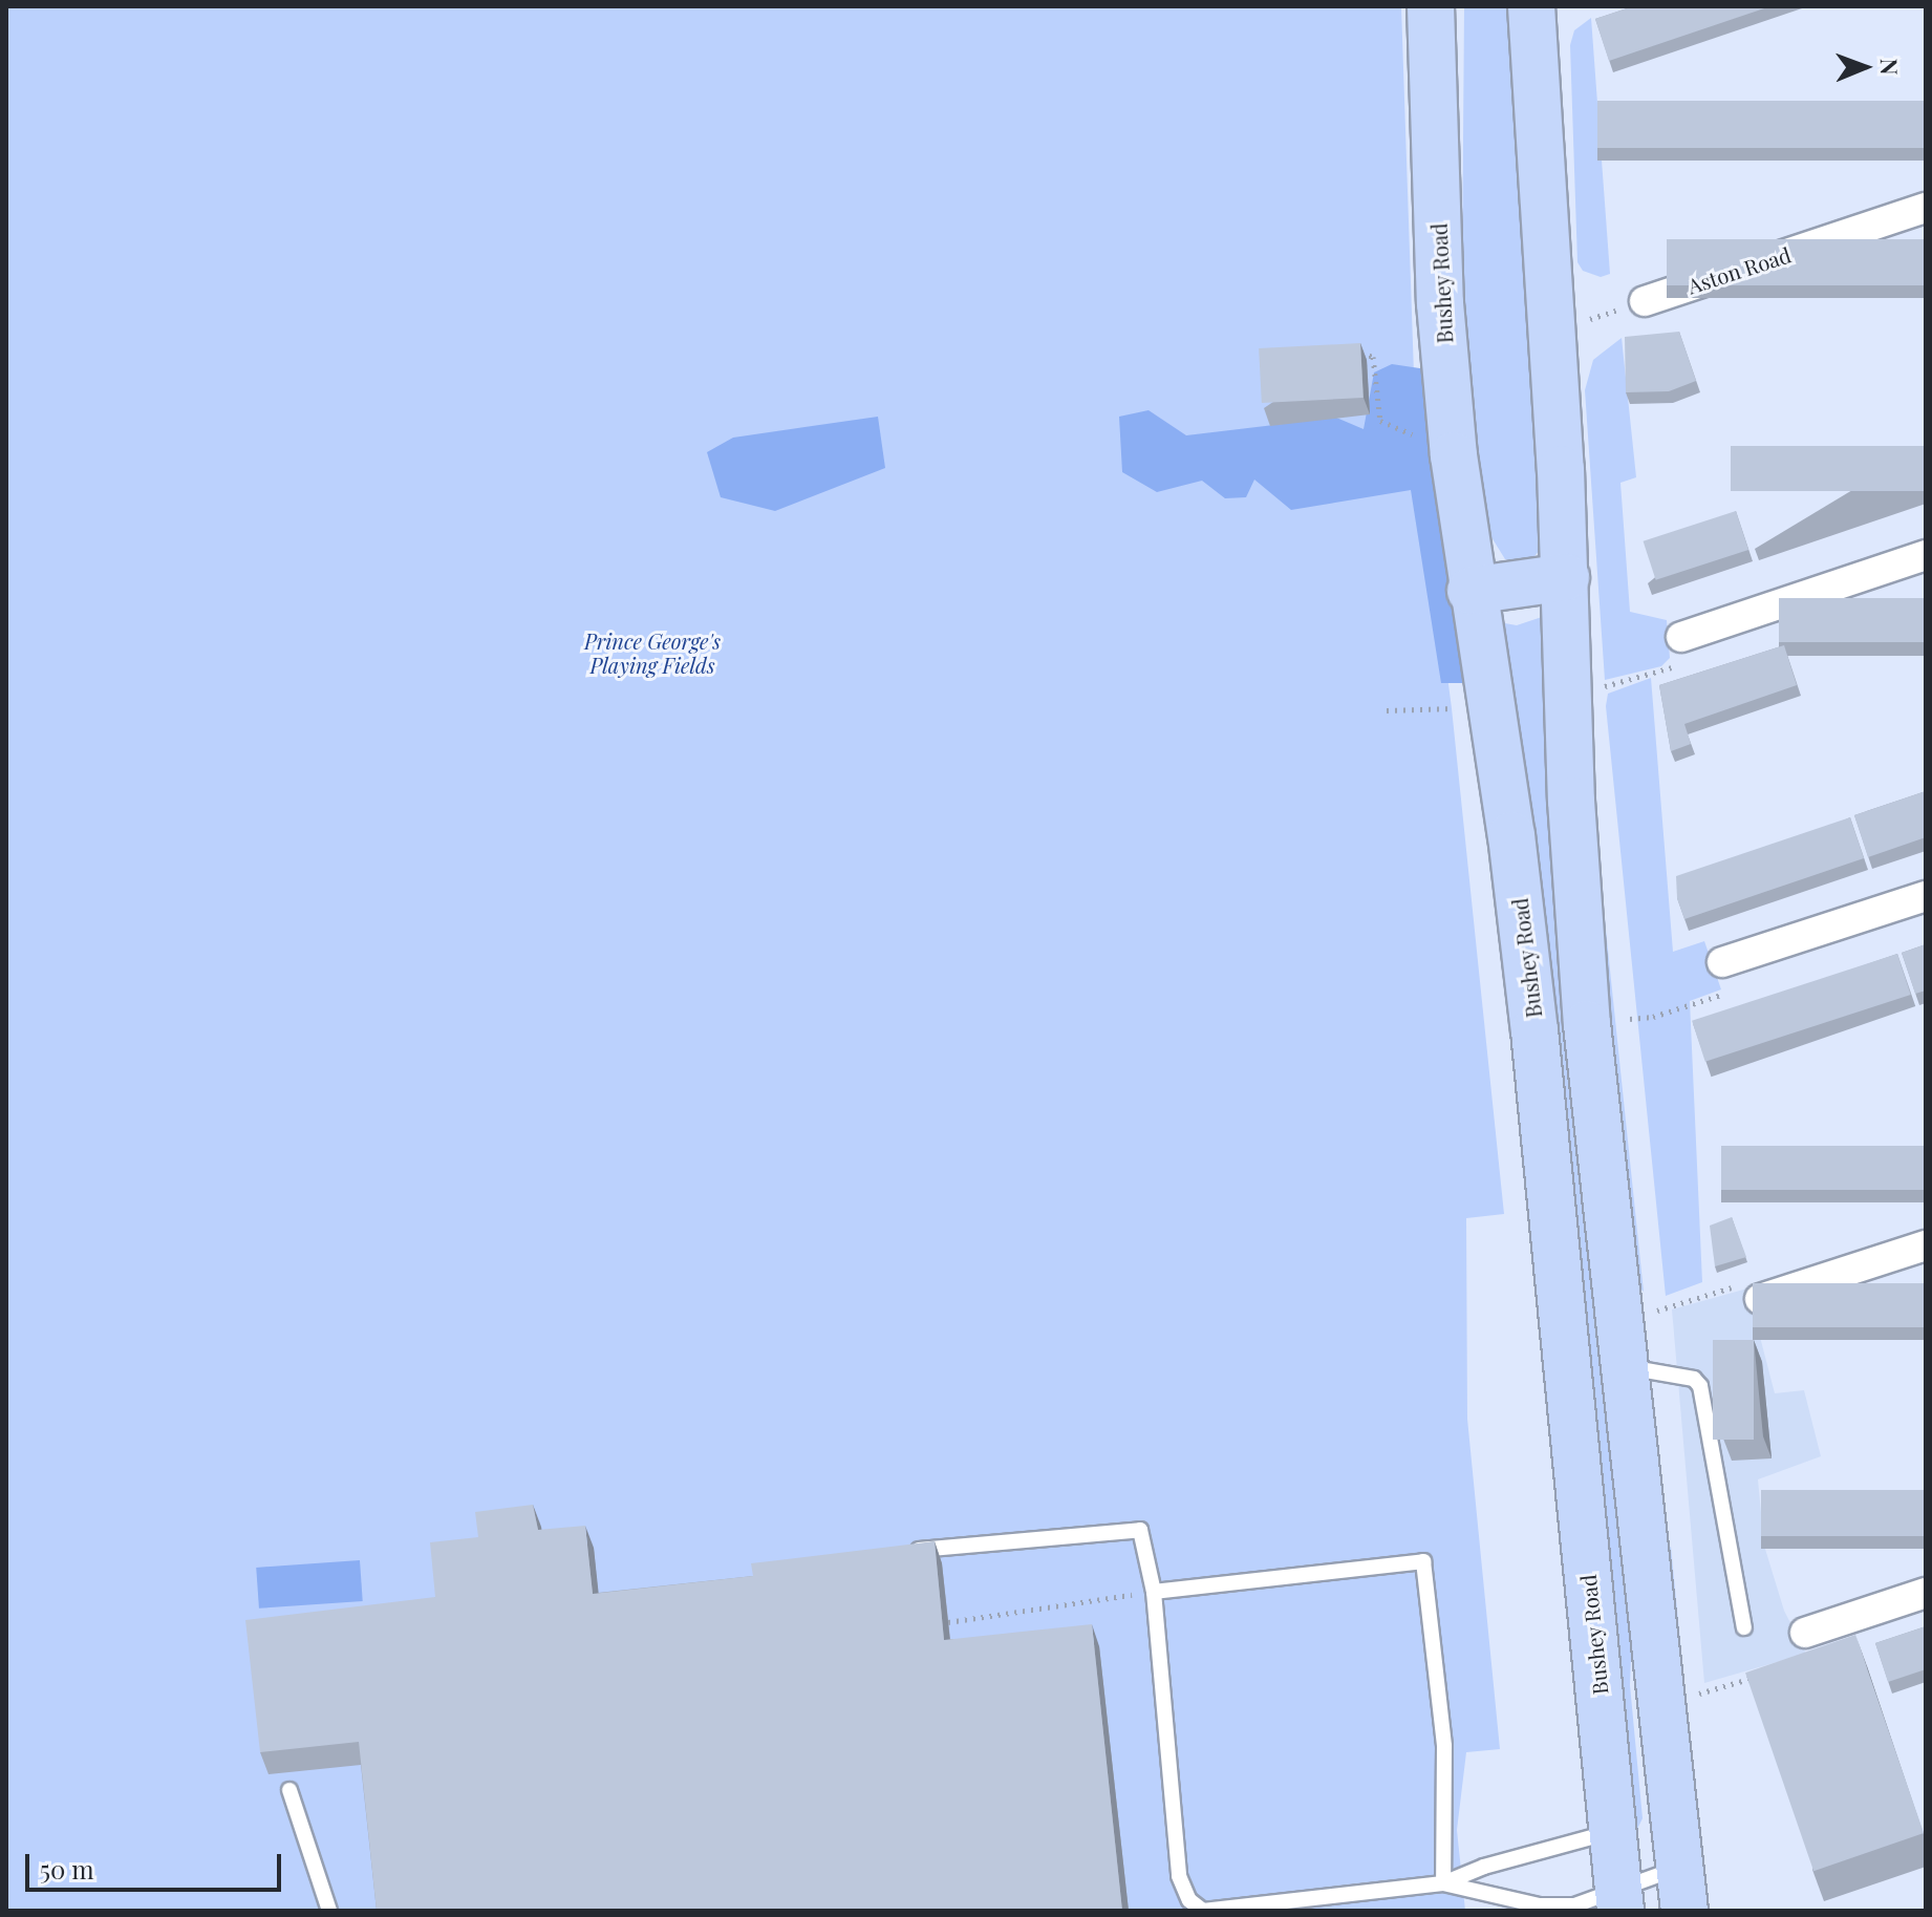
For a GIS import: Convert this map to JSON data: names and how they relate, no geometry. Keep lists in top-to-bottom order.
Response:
{
  "streets": {
    "main road": ["Bushey Road"],
    "street": ["Aston Road"]
  },
  "parks": ["Prince George's Playing Fields"],
  "scale_bar": "50 m",
  "north": "right"
}
